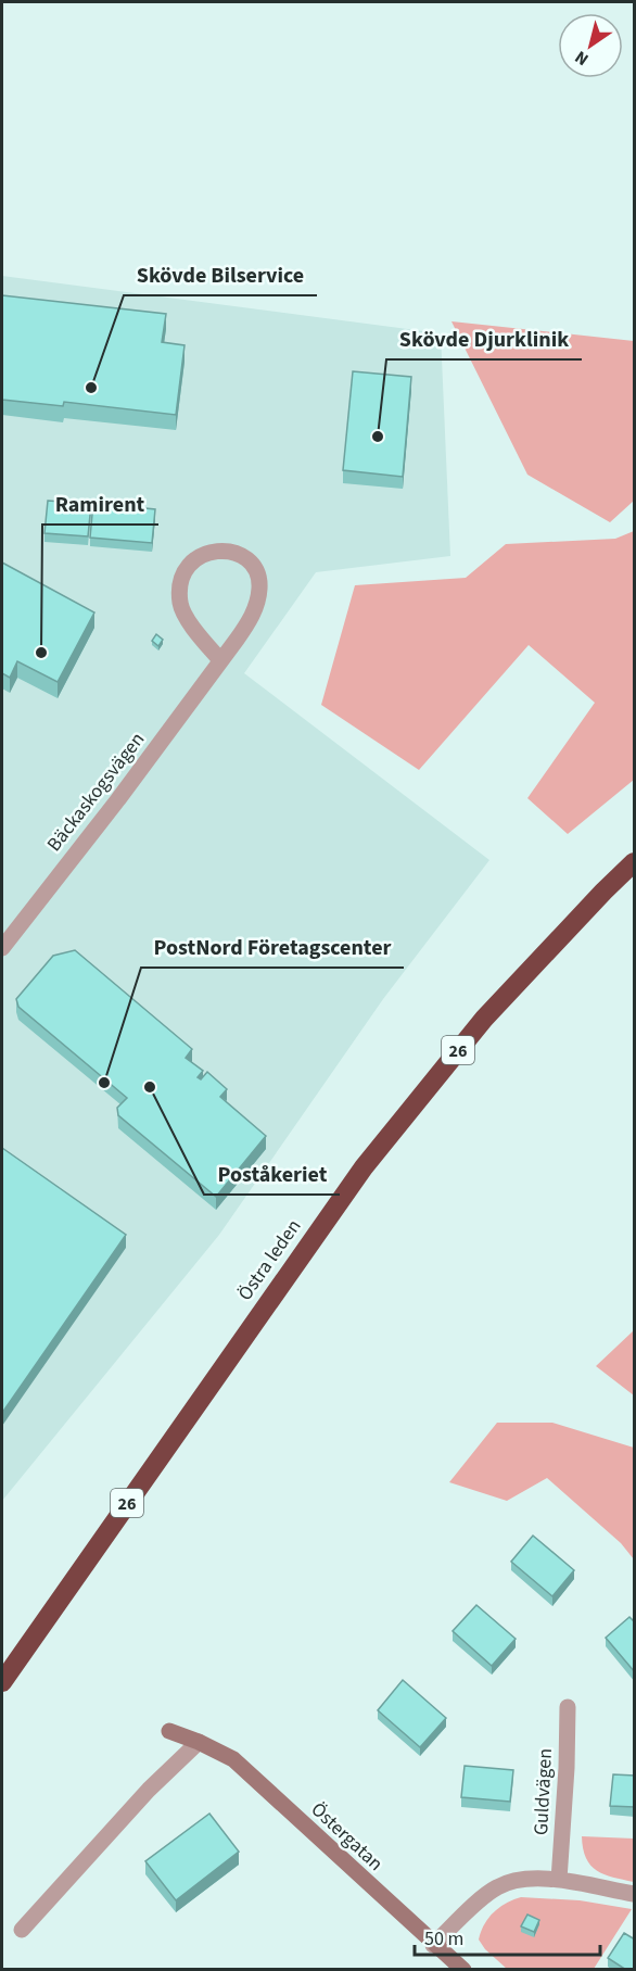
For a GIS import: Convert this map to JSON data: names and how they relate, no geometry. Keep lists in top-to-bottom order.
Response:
{
  "streets": {
    "highway": ["26", "Östra leden"],
    "street": ["Bäckaskogsvägen", "Guldvägen", "Östergatan"]
  },
  "places": [
    "Skövde Bilservice",
    "Skövde Djurklinik",
    "Ramirent",
    "PostNord Företagscenter",
    "Poståkeriet"
  ],
  "scale_bar": "50 m",
  "north": "bottom left"
}
